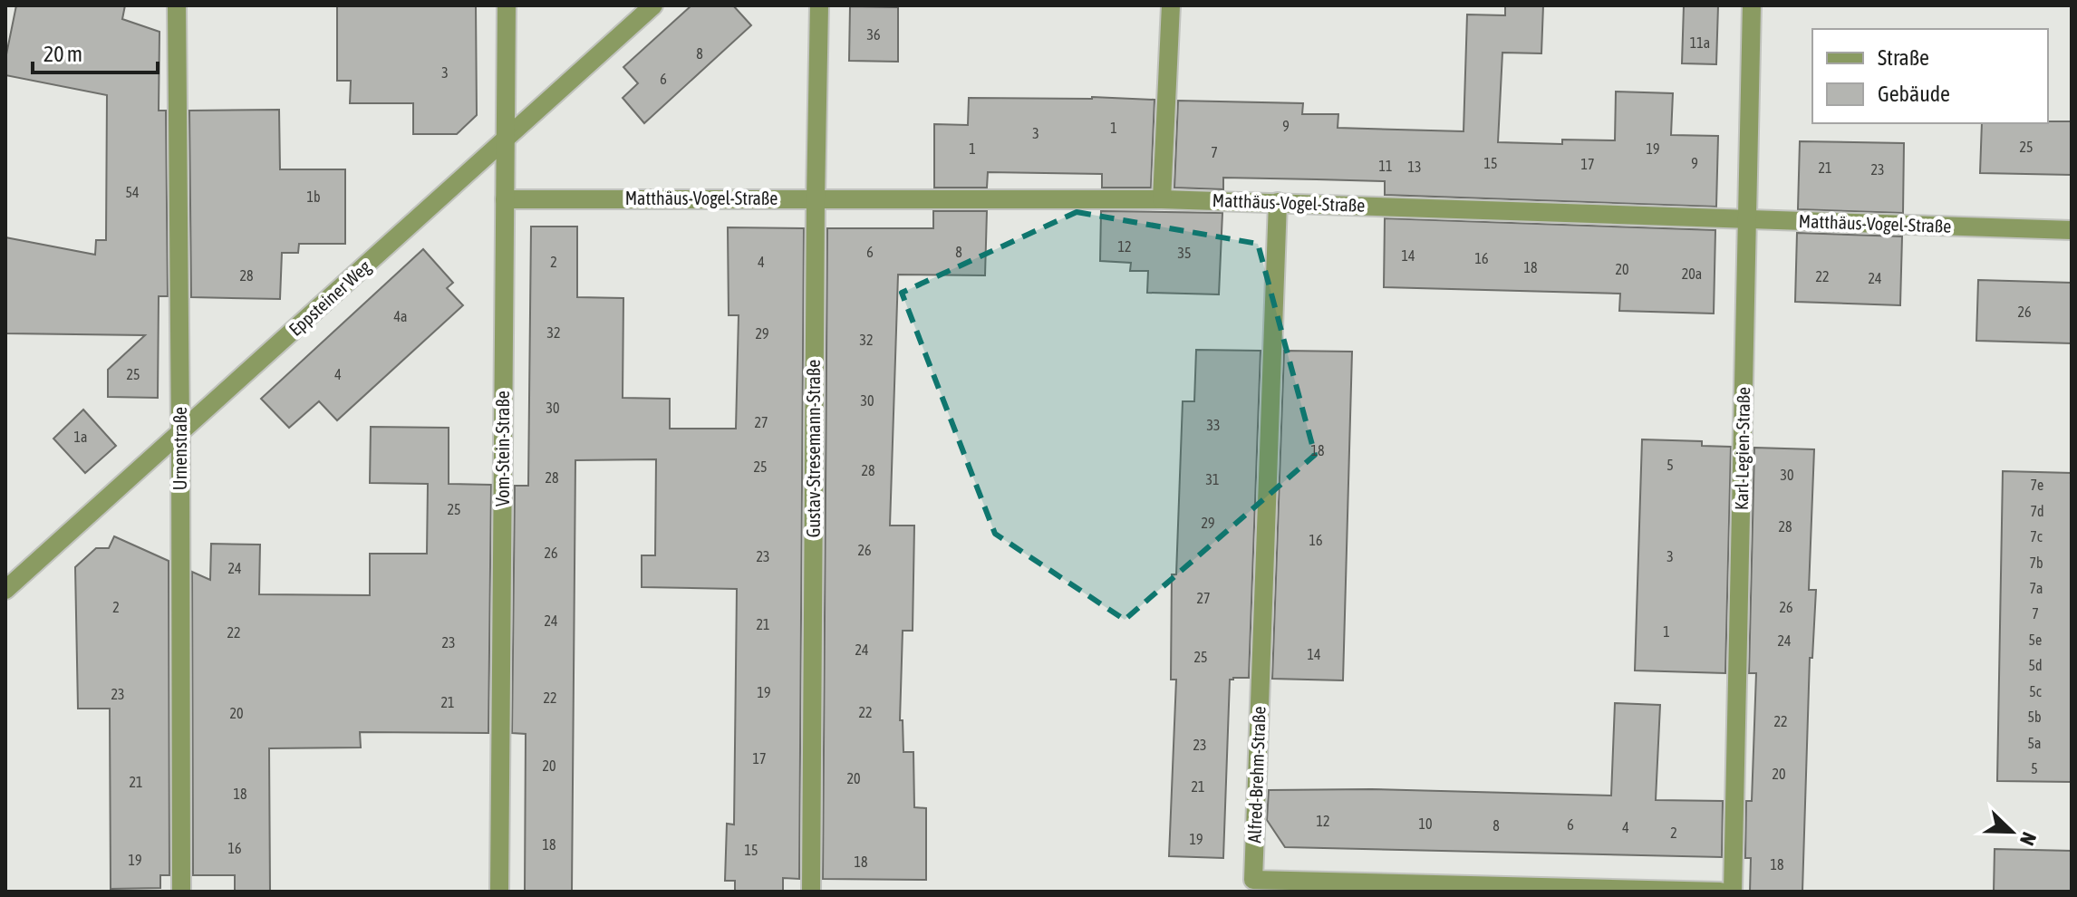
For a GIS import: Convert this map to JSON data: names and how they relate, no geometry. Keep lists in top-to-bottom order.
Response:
{
  "streets": {
    "street": [
      "Matthäus-Vogel-Straße",
      "Eppsteiner Weg",
      "Urnenstraße",
      "Vom-Stein-Straße",
      "Gustav-Stresemann-Straße",
      "Karl-Legien-Straße",
      "Alfred-Brehm-Straße"
    ]
  },
  "crossings": [
    ["Matthäus-Vogel-Straße", "Vom-Stein-Straße"],
    ["Matthäus-Vogel-Straße", "Gustav-Stresemann-Straße"],
    ["Matthäus-Vogel-Straße", "Karl-Legien-Straße"],
    ["Matthäus-Vogel-Straße", "Alfred-Brehm-Straße"],
    ["Eppsteiner Weg", "Urnenstraße"],
    ["Eppsteiner Weg", "Vom-Stein-Straße"]
  ],
  "house_numbers": [
    "36",
    "11a",
    "8",
    "3",
    "6",
    "9",
    "1",
    "3",
    "25",
    "1",
    "19",
    "7",
    "15",
    "9",
    "17",
    "11",
    "13",
    "21",
    "23",
    "54",
    "1b",
    "12",
    "6",
    "8",
    "35",
    "14",
    "16",
    "2",
    "4",
    "18",
    "20",
    "20a",
    "28",
    "22",
    "24",
    "26",
    "4a",
    "32",
    "29",
    "32",
    "25",
    "4",
    "30",
    "30",
    "27",
    "33",
    "1a",
    "18",
    "5",
    "25",
    "28",
    "30",
    "28",
    "31",
    "7e",
    "25",
    "7d",
    "29",
    "28",
    "7c",
    "16",
    "26",
    "26",
    "23",
    "3",
    "7b",
    "24",
    "7a",
    "27",
    "2",
    "26",
    "7",
    "24",
    "21",
    "1",
    "22",
    "5e",
    "24",
    "23",
    "24",
    "14",
    "25",
    "5d",
    "5c",
    "19",
    "23",
    "22",
    "21",
    "22",
    "20",
    "5b",
    "22",
    "5a",
    "23",
    "17",
    "20",
    "5",
    "20",
    "20",
    "21",
    "21",
    "18",
    "12",
    "10",
    "6",
    "8",
    "4",
    "2",
    "19",
    "18",
    "16",
    "15",
    "19",
    "18",
    "18"
  ],
  "legend": ["Straße", "Gebäude"],
  "scale_bar": "20 m",
  "north": "bottom right"
}
